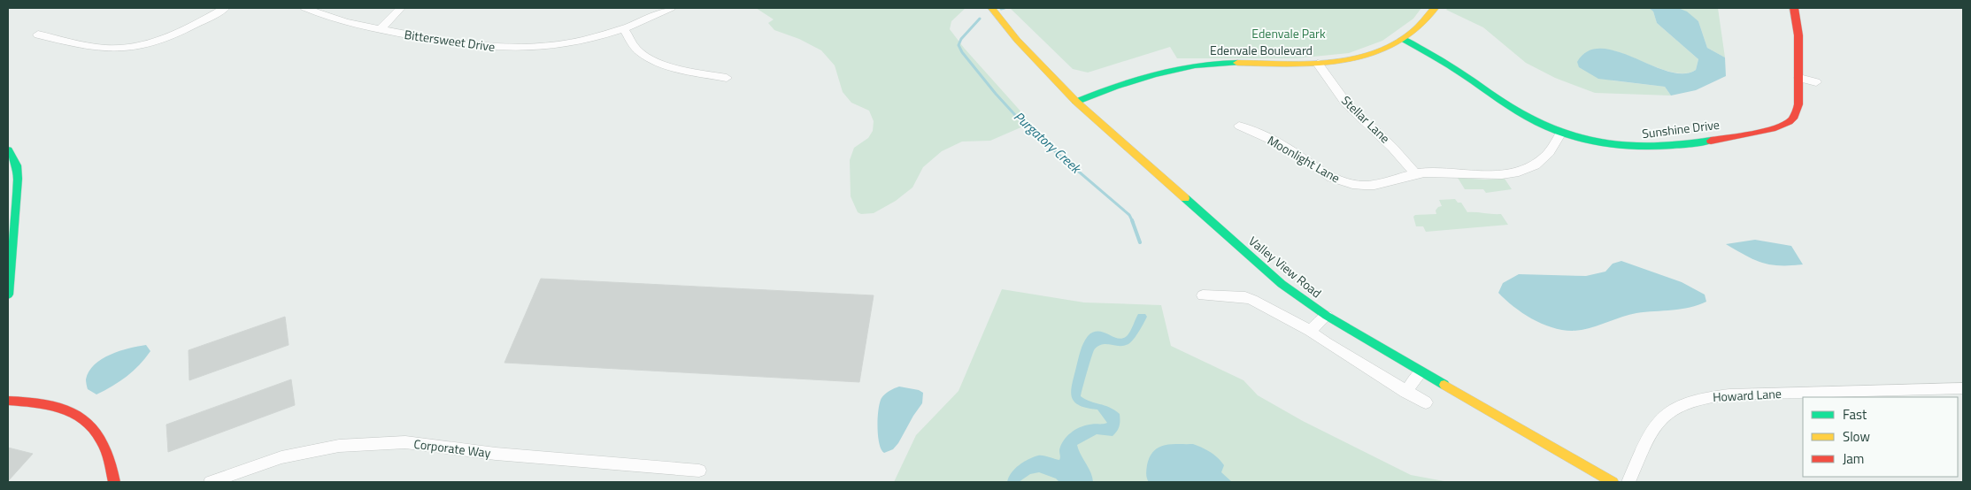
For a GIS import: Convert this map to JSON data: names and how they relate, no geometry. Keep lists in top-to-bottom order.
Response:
{
  "streets": {
    "street": [
      "Bittersweet Drive",
      "Edenvale Boulevard",
      "Stellar Lane",
      "Sunshine Drive",
      "Moonlight Lane",
      "Valley View Road",
      "Howard Lane",
      "Corporate Way"
    ]
  },
  "crossings": [
    ["Edenvale Boulevard", "Stellar Lane"],
    ["Edenvale Boulevard", "Sunshine Drive"],
    ["Edenvale Boulevard", "Valley View Road"],
    ["Stellar Lane", "Moonlight Lane"],
    ["Sunshine Drive", "Moonlight Lane"]
  ],
  "water": ["Purgatory Creek"],
  "parks": ["Edenvale Park"],
  "legend": ["Fast", "Slow", "Jam"]
}
